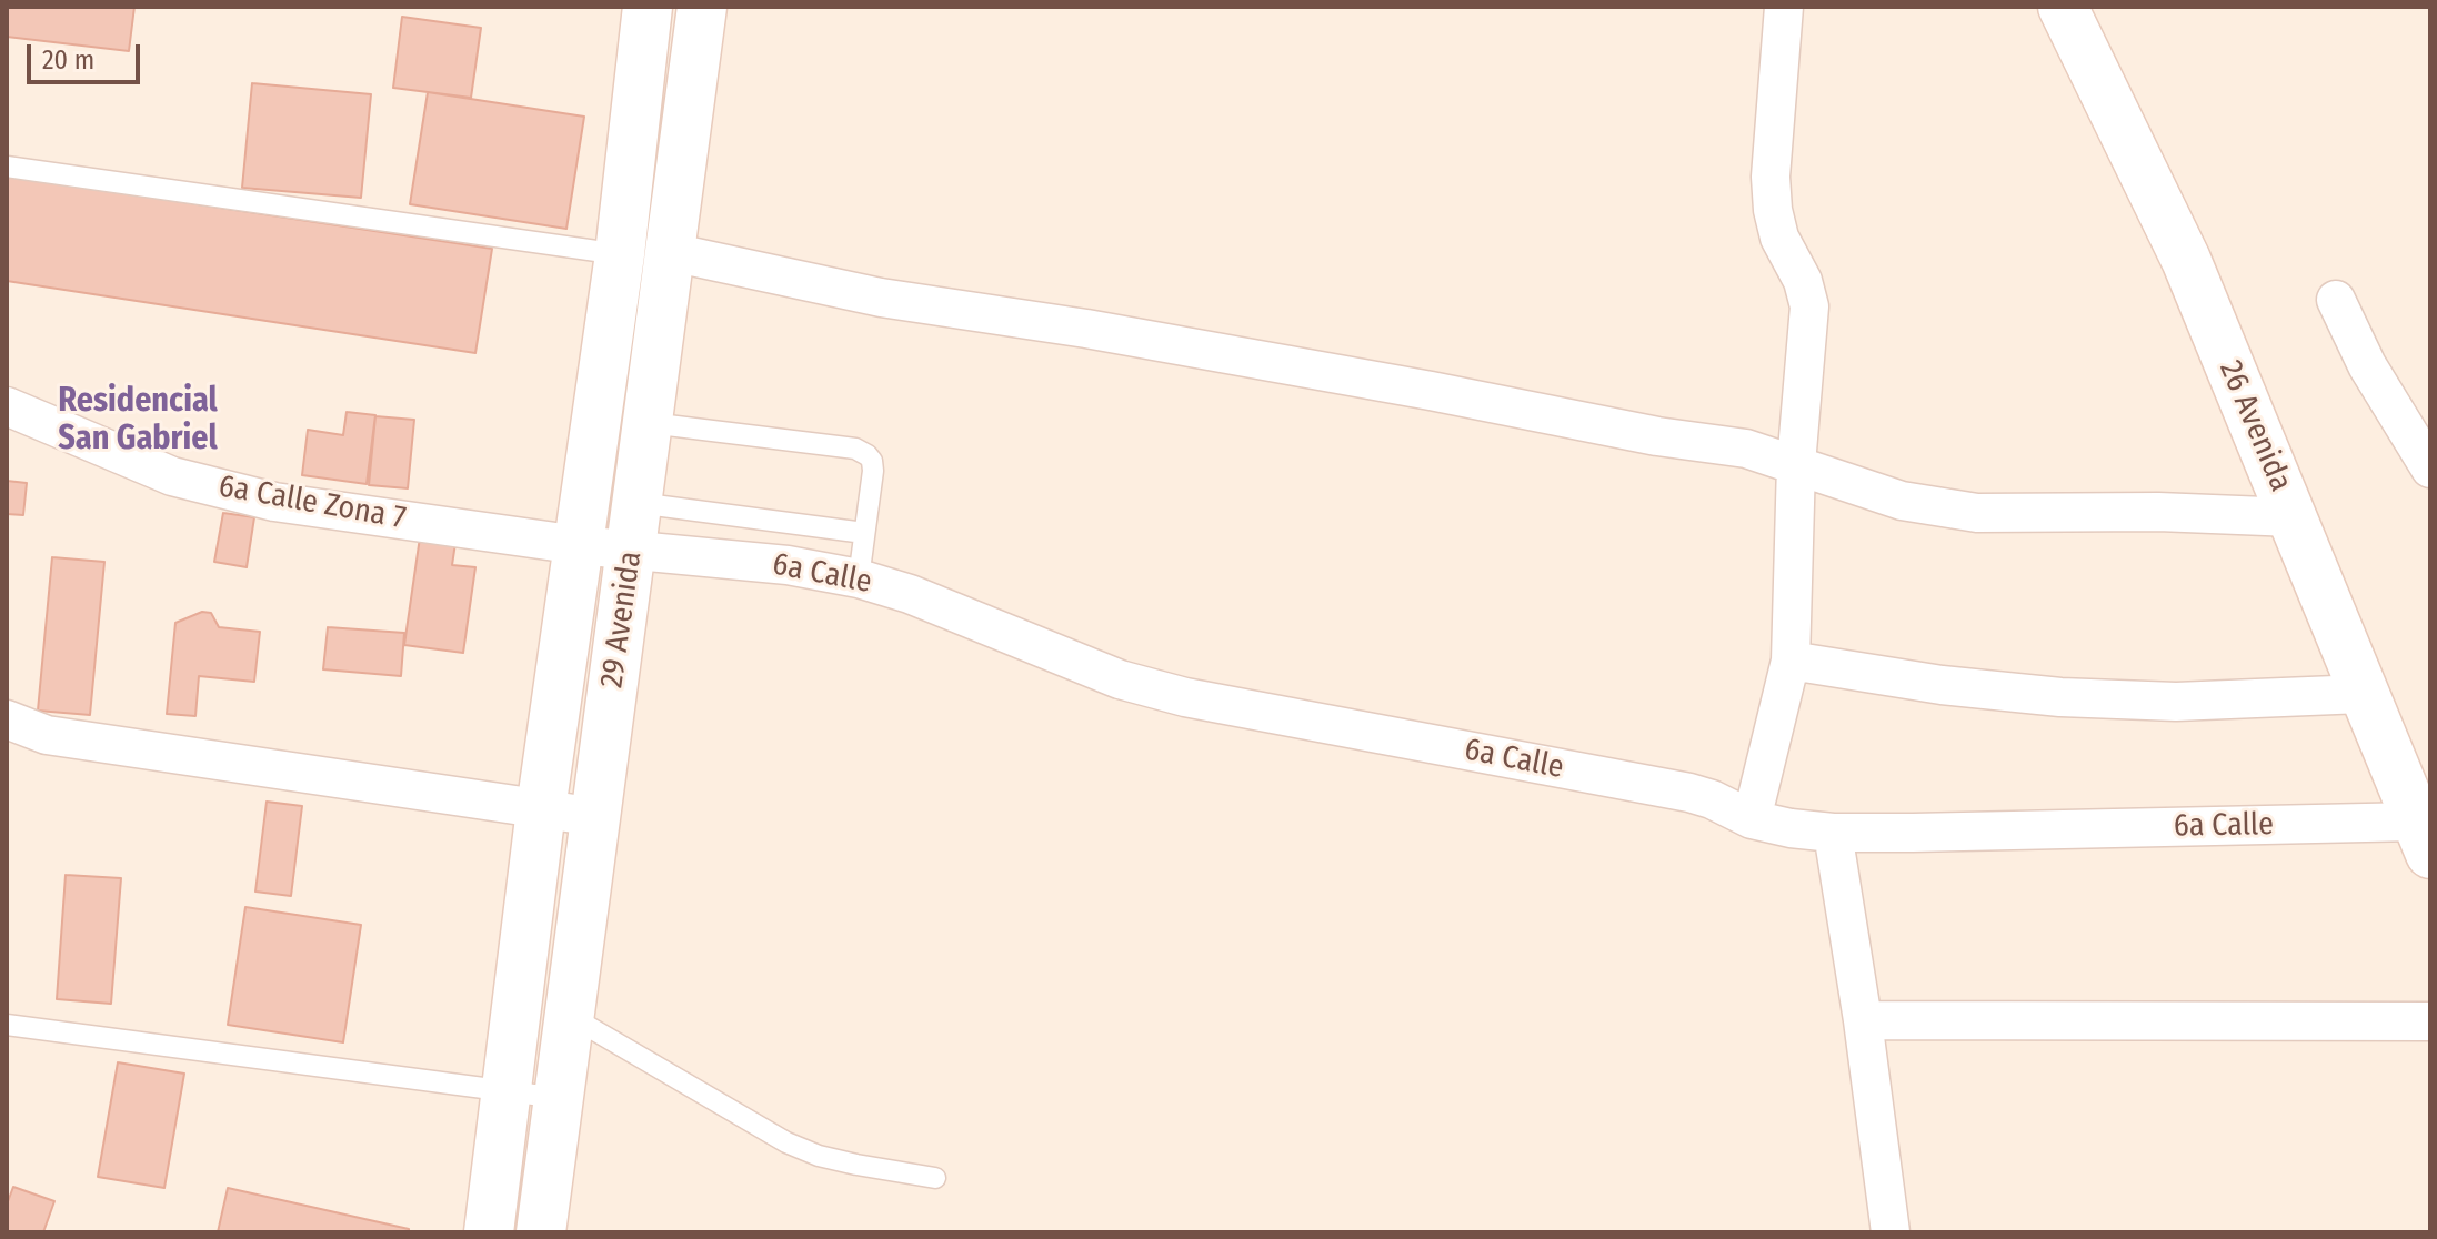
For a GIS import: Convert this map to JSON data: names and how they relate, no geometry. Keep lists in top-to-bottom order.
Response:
{
  "streets": {
    "main road": ["26 Avenida", "29 Avenida"],
    "street": ["6a Calle Zona 7", "6a Calle"]
  },
  "crossings": [
    ["26 Avenida", "6a Calle"],
    ["6a Calle Zona 7", "6a Calle"],
    ["6a Calle Zona 7", "29 Avenida"],
    ["6a Calle", "29 Avenida"]
  ],
  "districts": ["Residencial San Gabriel"],
  "scale_bar": "20 m"
}
